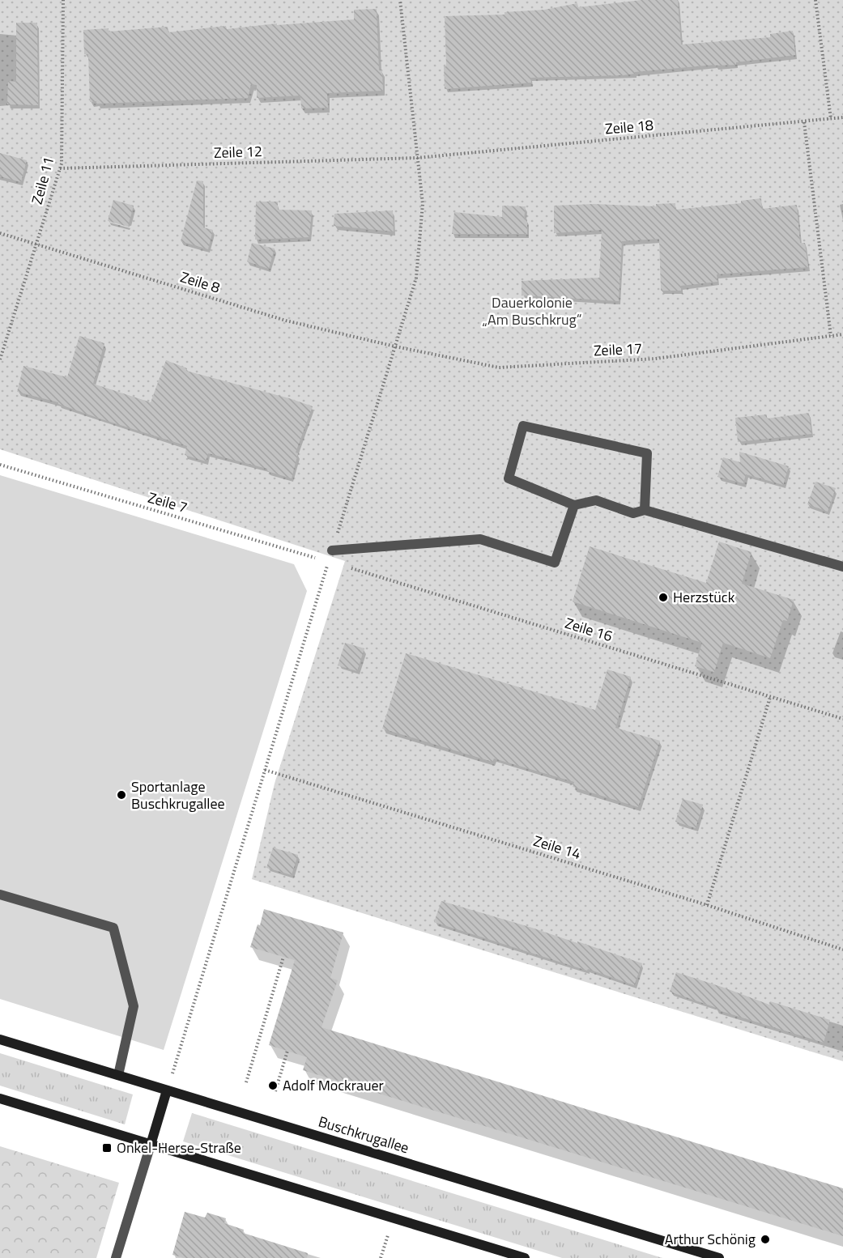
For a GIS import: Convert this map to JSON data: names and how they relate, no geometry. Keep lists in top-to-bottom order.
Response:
{
  "streets": {
    "main road": ["Buschkrugallee"],
    "path": [
      "Zeile 18",
      "Zeile 12",
      "Zeile 11",
      "Zeile 8",
      "Zeile 17",
      "Zeile 7",
      "Zeile 16",
      "Zeile 14"
    ]
  },
  "crossings": [
    ["Zeile 18", "Zeile 12"],
    ["Zeile 12", "Zeile 11"],
    ["Zeile 11", "Zeile 8"],
    ["Zeile 8", "Zeile 17"]
  ],
  "parks": ["Dauerkolonie „Am Buschkrug“"],
  "places": {
    "other": [
      "Herzstück",
      "Sportanlage Buschkrugallee",
      "Adolf Mockrauer",
      "Arthur Schönig"
    ],
    "transit": ["Onkel-Herse-Straße"]
  }
}
